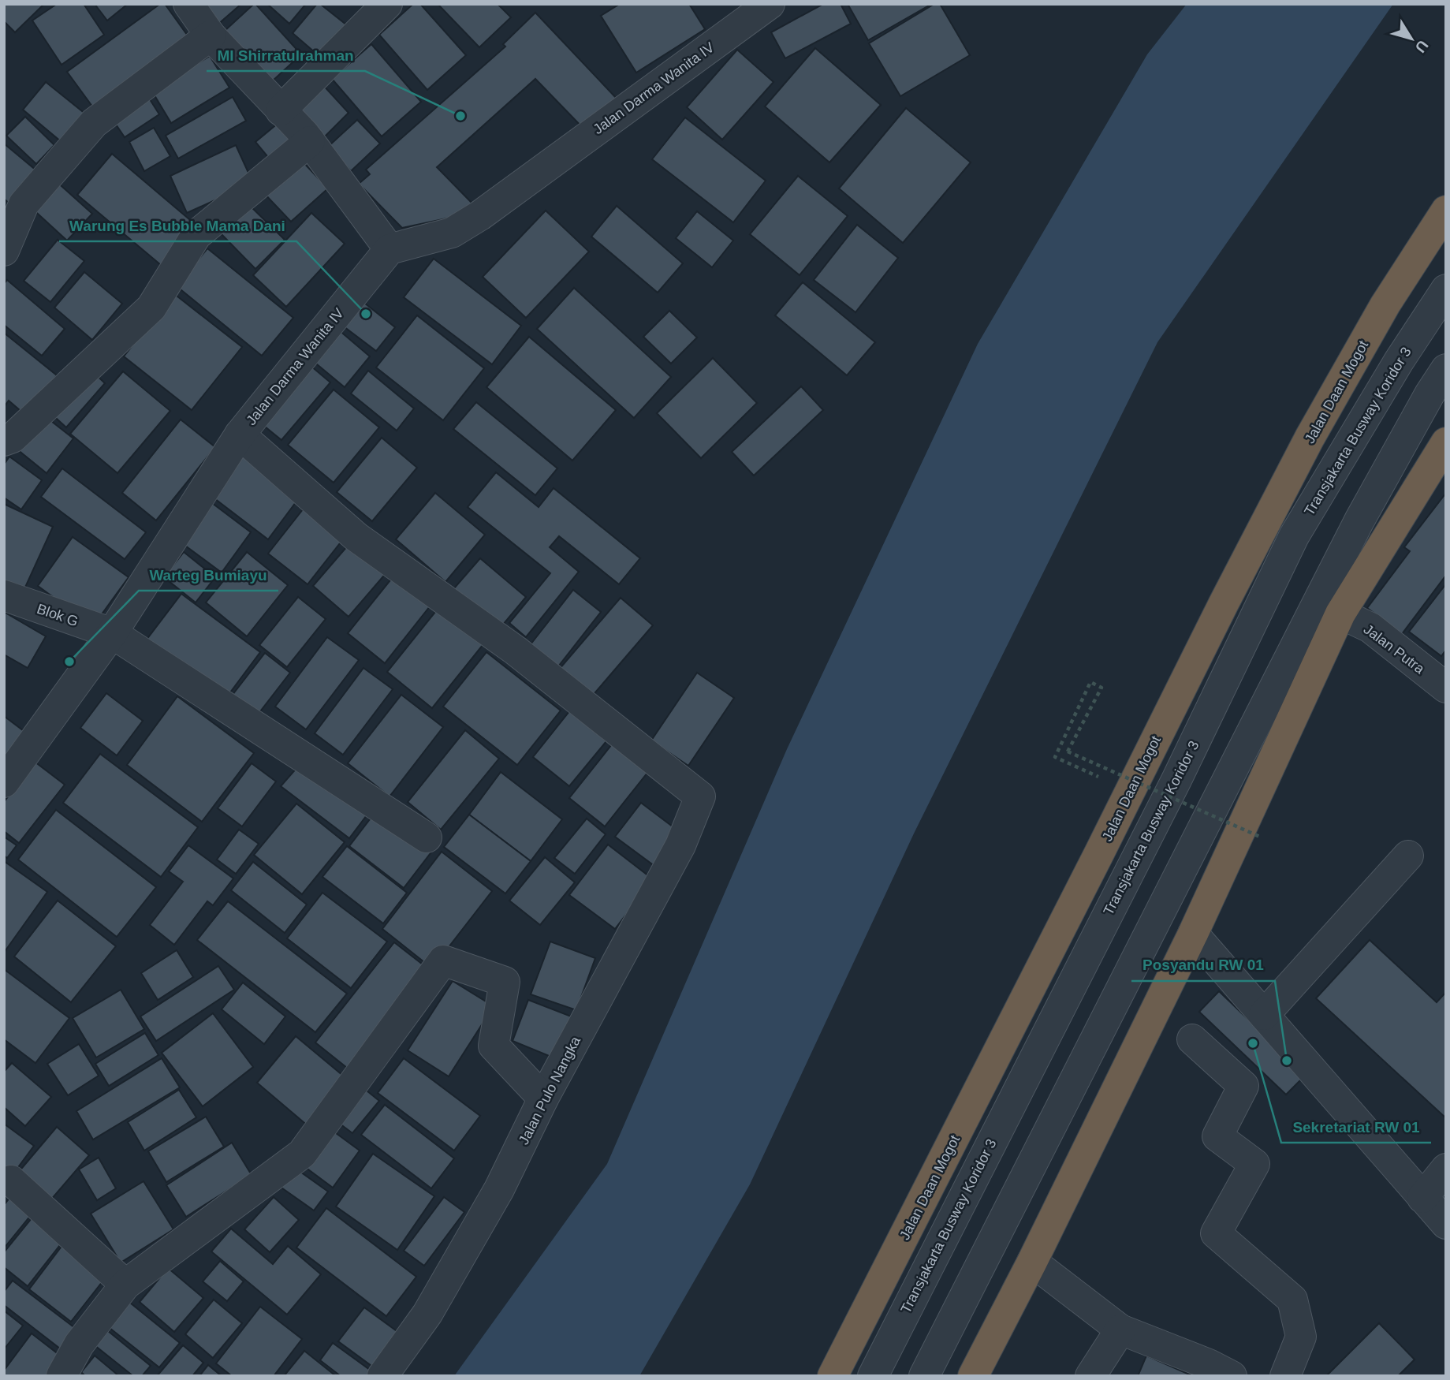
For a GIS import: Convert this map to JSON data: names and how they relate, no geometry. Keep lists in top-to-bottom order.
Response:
{
  "streets": {
    "highway": ["Jalan Daan Mogot"],
    "street": [
      "Jalan Darma Wanita IV",
      "Transjakarta Busway Koridor 3",
      "Blok G",
      "Jalan Putra",
      "Jalan Pulo Nangka"
    ]
  },
  "crossings": [
    ["Jalan Darma Wanita IV", "Blok G"],
    ["Jalan Darma Wanita IV", "Jalan Pulo Nangka"]
  ],
  "places": [
    "MI Shirratulrahman",
    "Warung Es Bubble Mama Dani",
    "Warteg Bumiayu",
    "Sekretariat RW 01",
    "Posyandu RW 01"
  ],
  "north": "bottom right"
}
